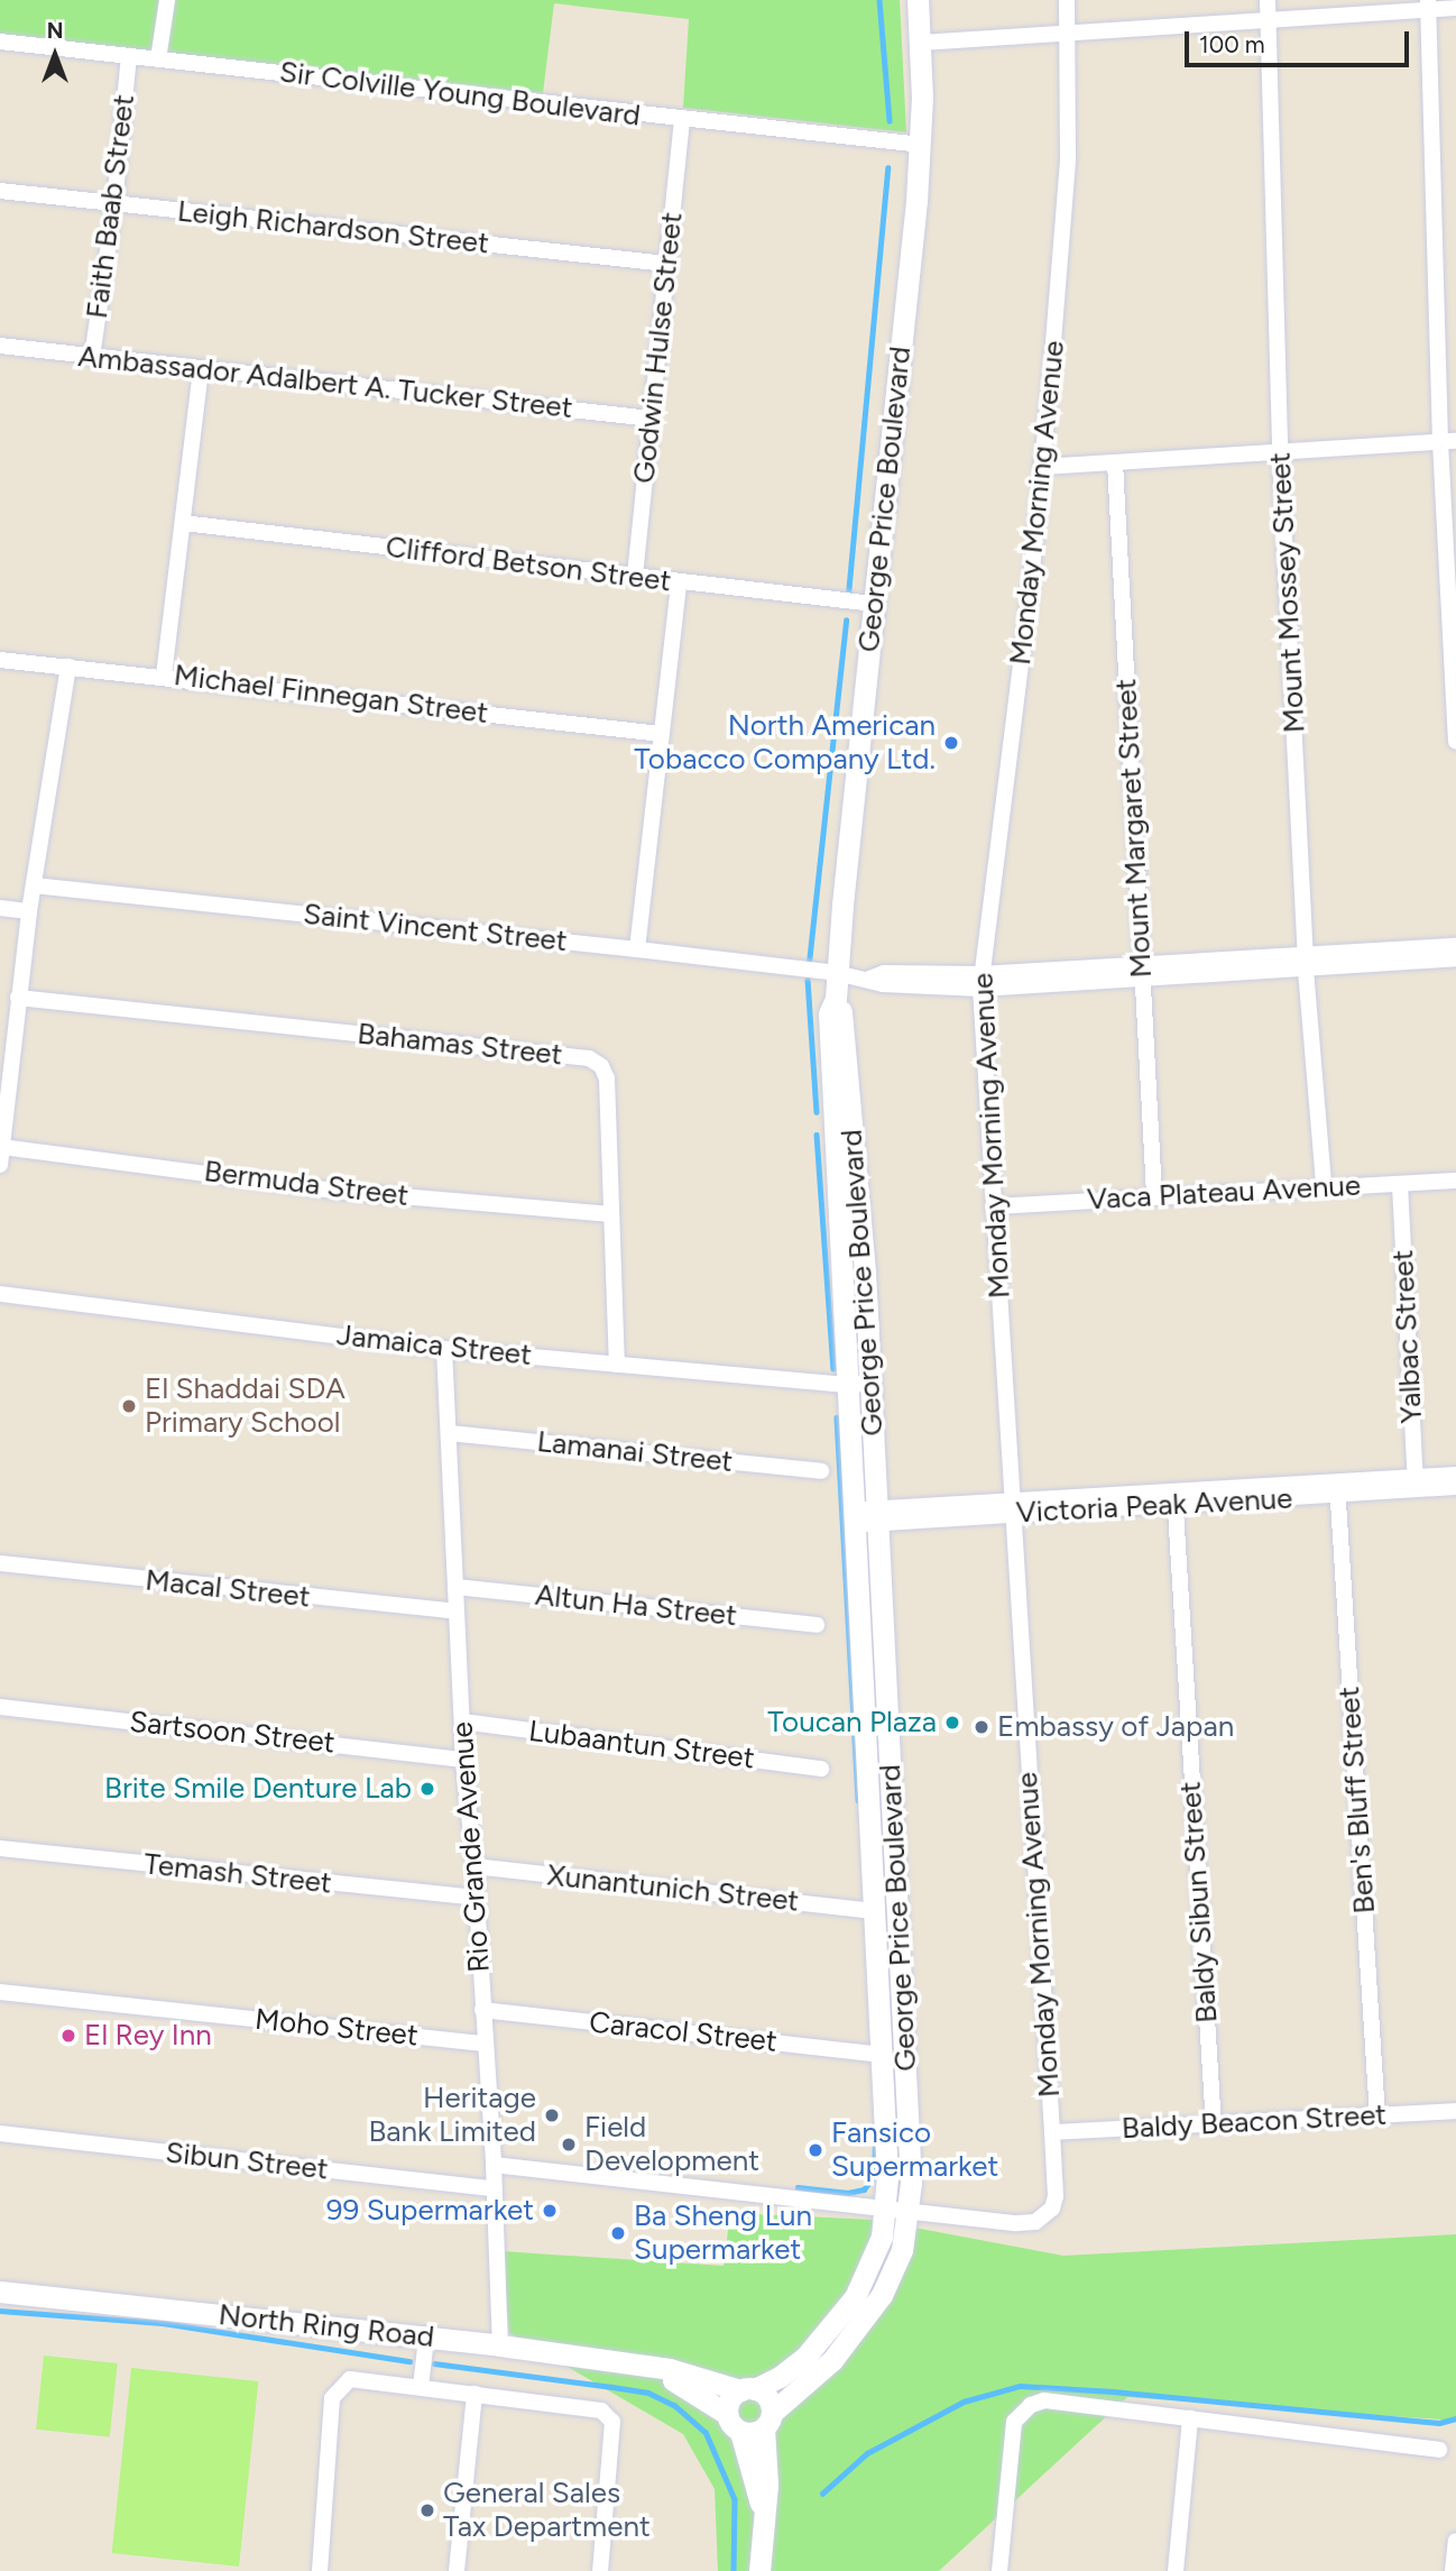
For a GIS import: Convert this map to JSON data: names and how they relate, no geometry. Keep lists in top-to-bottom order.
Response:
{
  "streets": {
    "main road": ["George Price Boulevard", "North Ring Road"],
    "street": [
      "Sir Colville Young Boulevard",
      "Faith Baab Street",
      "Leigh Richardson Street",
      "Godwin Hulse Street",
      "Ambassador Adalbert A. Tucker Street",
      "Monday Morning Avenue",
      "Clifford Betson Street",
      "Mount Mossey Street",
      "Michael Finnegan Street",
      "Mount Margaret Street",
      "Saint Vincent Street",
      "Bahamas Street",
      "Bermuda Street",
      "Vaca Plateau Avenue",
      "Yalbac Street",
      "Jamaica Street",
      "Lamanai Street",
      "Victoria Peak Avenue",
      "Macal Street",
      "Altun Ha Street",
      "Sartsoon Street",
      "Lubaantun Street",
      "Ben's Bluff Street",
      "Rio Grande Avenue",
      "Temash Street",
      "Xunantunich Street",
      "Baldy Sibun Street",
      "Moho Street",
      "Caracol Street",
      "Baldy Beacon Street",
      "Sibun Street"
    ]
  },
  "crossings": [
    ["Sir Colville Young Boulevard", "Faith Baab Street"],
    ["Sir Colville Young Boulevard", "Godwin Hulse Street"],
    ["Sir Colville Young Boulevard", "George Price Boulevard"],
    ["Faith Baab Street", "Leigh Richardson Street"],
    ["Faith Baab Street", "Ambassador Adalbert A. Tucker Street"],
    ["Leigh Richardson Street", "Godwin Hulse Street"],
    ["Godwin Hulse Street", "Ambassador Adalbert A. Tucker Street"],
    ["Godwin Hulse Street", "Clifford Betson Street"],
    ["George Price Boulevard", "Monday Morning Avenue"],
    ["George Price Boulevard", "Clifford Betson Street"],
    ["George Price Boulevard", "Saint Vincent Street"],
    ["George Price Boulevard", "Jamaica Street"],
    ["George Price Boulevard", "Victoria Peak Avenue"],
    ["George Price Boulevard", "Caracol Street"],
    ["George Price Boulevard", "North Ring Road"],
    ["Monday Morning Avenue", "Saint Vincent Street"],
    ["Monday Morning Avenue", "Vaca Plateau Avenue"],
    ["Monday Morning Avenue", "Victoria Peak Avenue"],
    ["Monday Morning Avenue", "Baldy Beacon Street"],
    ["Mount Mossey Street", "Saint Vincent Street"],
    ["Mount Mossey Street", "Vaca Plateau Avenue"],
    ["Mount Margaret Street", "Saint Vincent Street"],
    ["Mount Margaret Street", "Vaca Plateau Avenue"],
    ["Bahamas Street", "Bermuda Street"],
    ["Bahamas Street", "Jamaica Street"],
    ["Vaca Plateau Avenue", "Yalbac Street"],
    ["Yalbac Street", "Victoria Peak Avenue"],
    ["Jamaica Street", "Rio Grande Avenue"],
    ["Lamanai Street", "Rio Grande Avenue"],
    ["Victoria Peak Avenue", "Ben's Bluff Street"],
    ["Victoria Peak Avenue", "Baldy Sibun Street"],
    ["Macal Street", "Rio Grande Avenue"],
    ["Altun Ha Street", "Rio Grande Avenue"],
    ["Sartsoon Street", "Rio Grande Avenue"],
    ["Lubaantun Street", "Rio Grande Avenue"],
    ["Ben's Bluff Street", "Baldy Beacon Street"],
    ["Rio Grande Avenue", "Temash Street"],
    ["Rio Grande Avenue", "Xunantunich Street"],
    ["Rio Grande Avenue", "Moho Street"],
    ["Rio Grande Avenue", "Caracol Street"],
    ["Rio Grande Avenue", "Sibun Street"],
    ["Rio Grande Avenue", "North Ring Road"],
    ["Baldy Sibun Street", "Baldy Beacon Street"]
  ],
  "places": [
    "North American Tobacco Company Ltd.",
    "El Shaddai SDA Primary School",
    "Toucan Plaza",
    "Embassy of Japan",
    "Brite Smile Denture Lab",
    "El Rey Inn",
    "Heritage Bank Limited",
    "Field Development",
    "Fansico Supermarket",
    "99 Supermarket",
    "Ba Sheng Lun Supermarket",
    "General Sales Tax Department"
  ],
  "scale_bar": "100 m",
  "north": "top"
}
